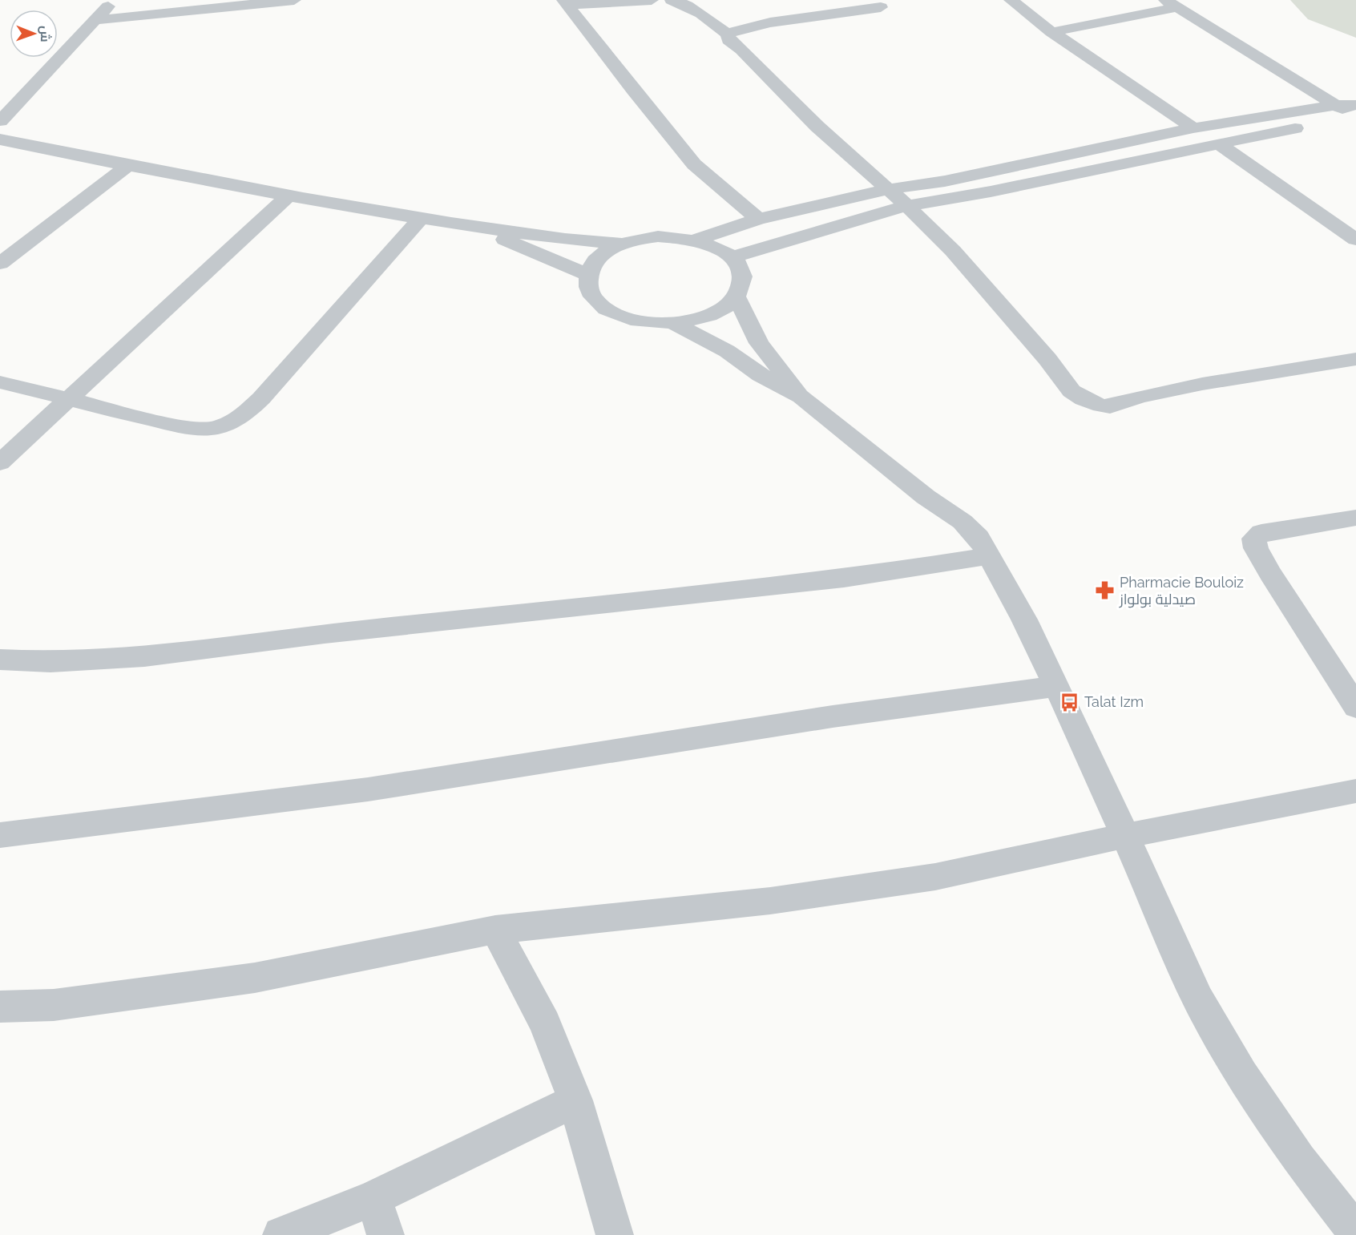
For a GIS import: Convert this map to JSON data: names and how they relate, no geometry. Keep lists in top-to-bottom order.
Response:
{
  "places": {
    "pharmacy": ["Pharmacie Bouloiz صيدلية بولواز"],
    "bus stop": ["Talat Izm"]
  },
  "north": "right"
}
